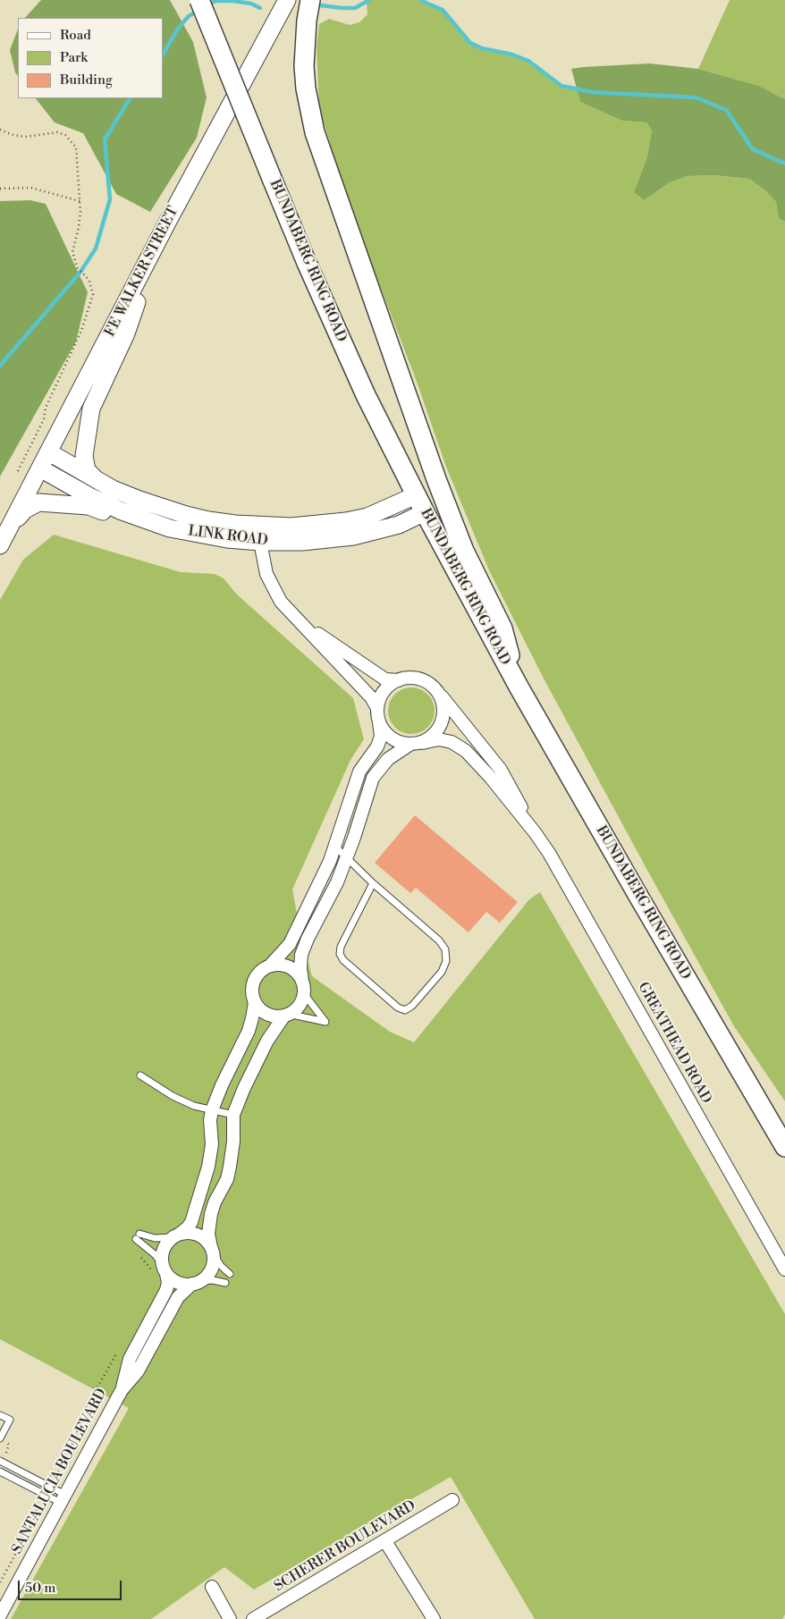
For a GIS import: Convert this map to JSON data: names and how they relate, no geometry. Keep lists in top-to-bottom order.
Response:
{
  "streets": {
    "main road": ["BUNDABERG RING ROAD", "FE WALKER STREET", "LINK ROAD"],
    "street": ["GREATHEAD ROAD", "SANTALUCIA BOULEVARD", "SCHERER BOULEVARD"]
  },
  "crossings": [
    ["BUNDABERG RING ROAD", "LINK ROAD"],
    ["FE WALKER STREET", "LINK ROAD"],
    ["LINK ROAD", "GREATHEAD ROAD"]
  ],
  "legend": ["Road", "Park", "Building"],
  "scale_bar": "50 m"
}
